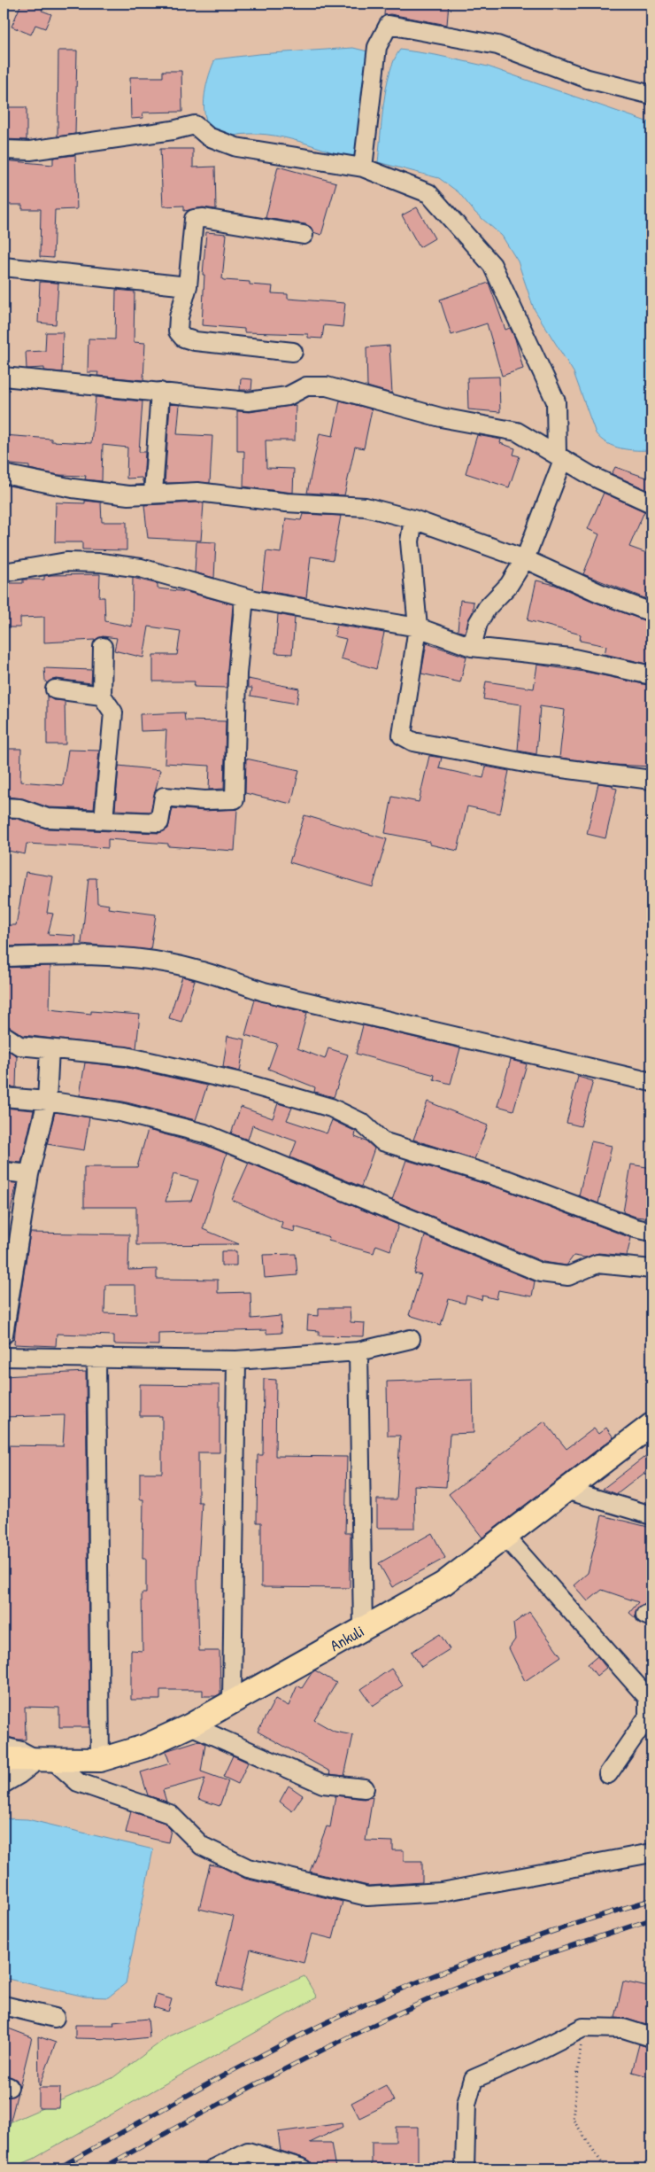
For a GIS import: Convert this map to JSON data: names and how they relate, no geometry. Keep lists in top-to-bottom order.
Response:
{
  "streets": {
    "main road": ["Ankuli"]
  }
}
